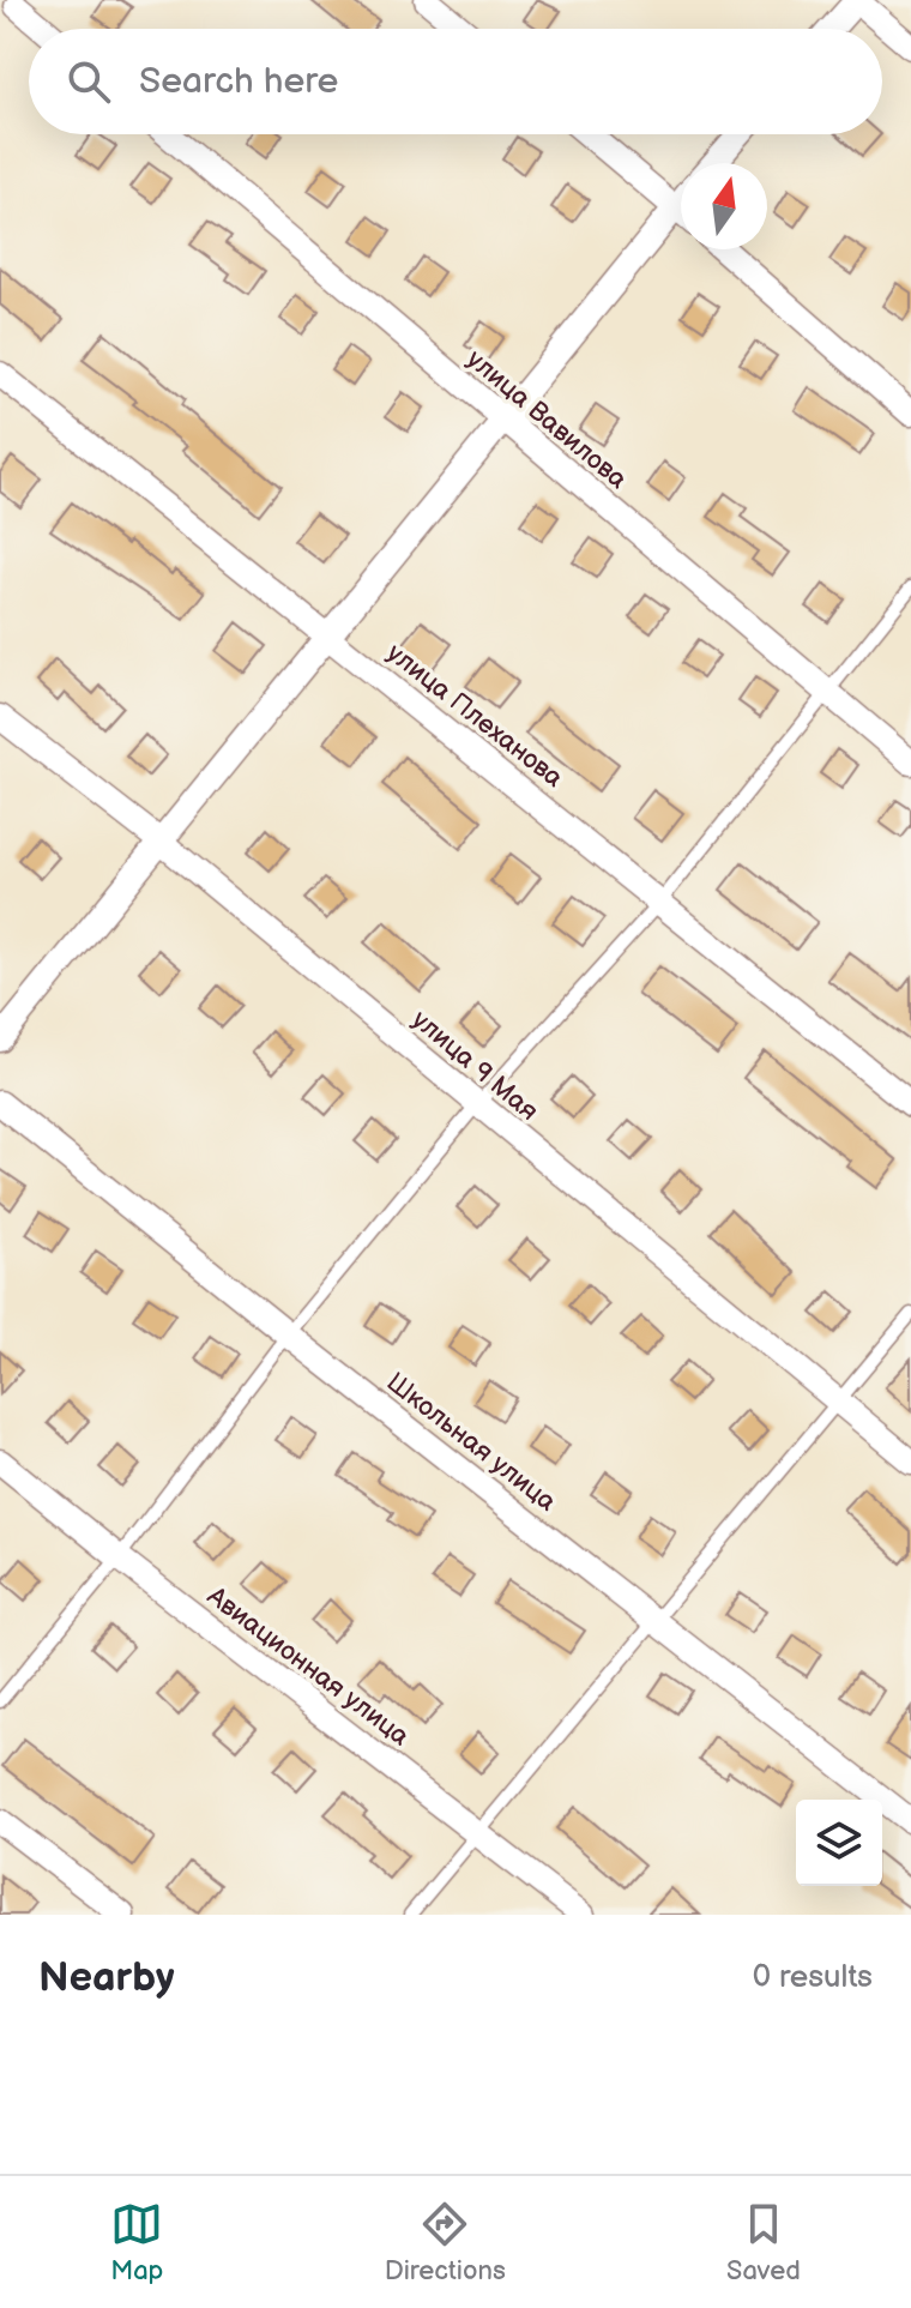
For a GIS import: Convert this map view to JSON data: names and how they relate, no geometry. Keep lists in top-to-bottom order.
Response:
{
  "streets": {
    "street": [
      "улица Вавилова",
      "улица Плеханова",
      "улица 9 Мая",
      "Школьная улица",
      "Авиационная улица"
    ]
  },
  "north": "top",
  "page": {
    "search": "Search here",
    "heading": ["Nearby", "0 results"],
    "nav": ["Map", "Directions", "Saved"]
  }
}
